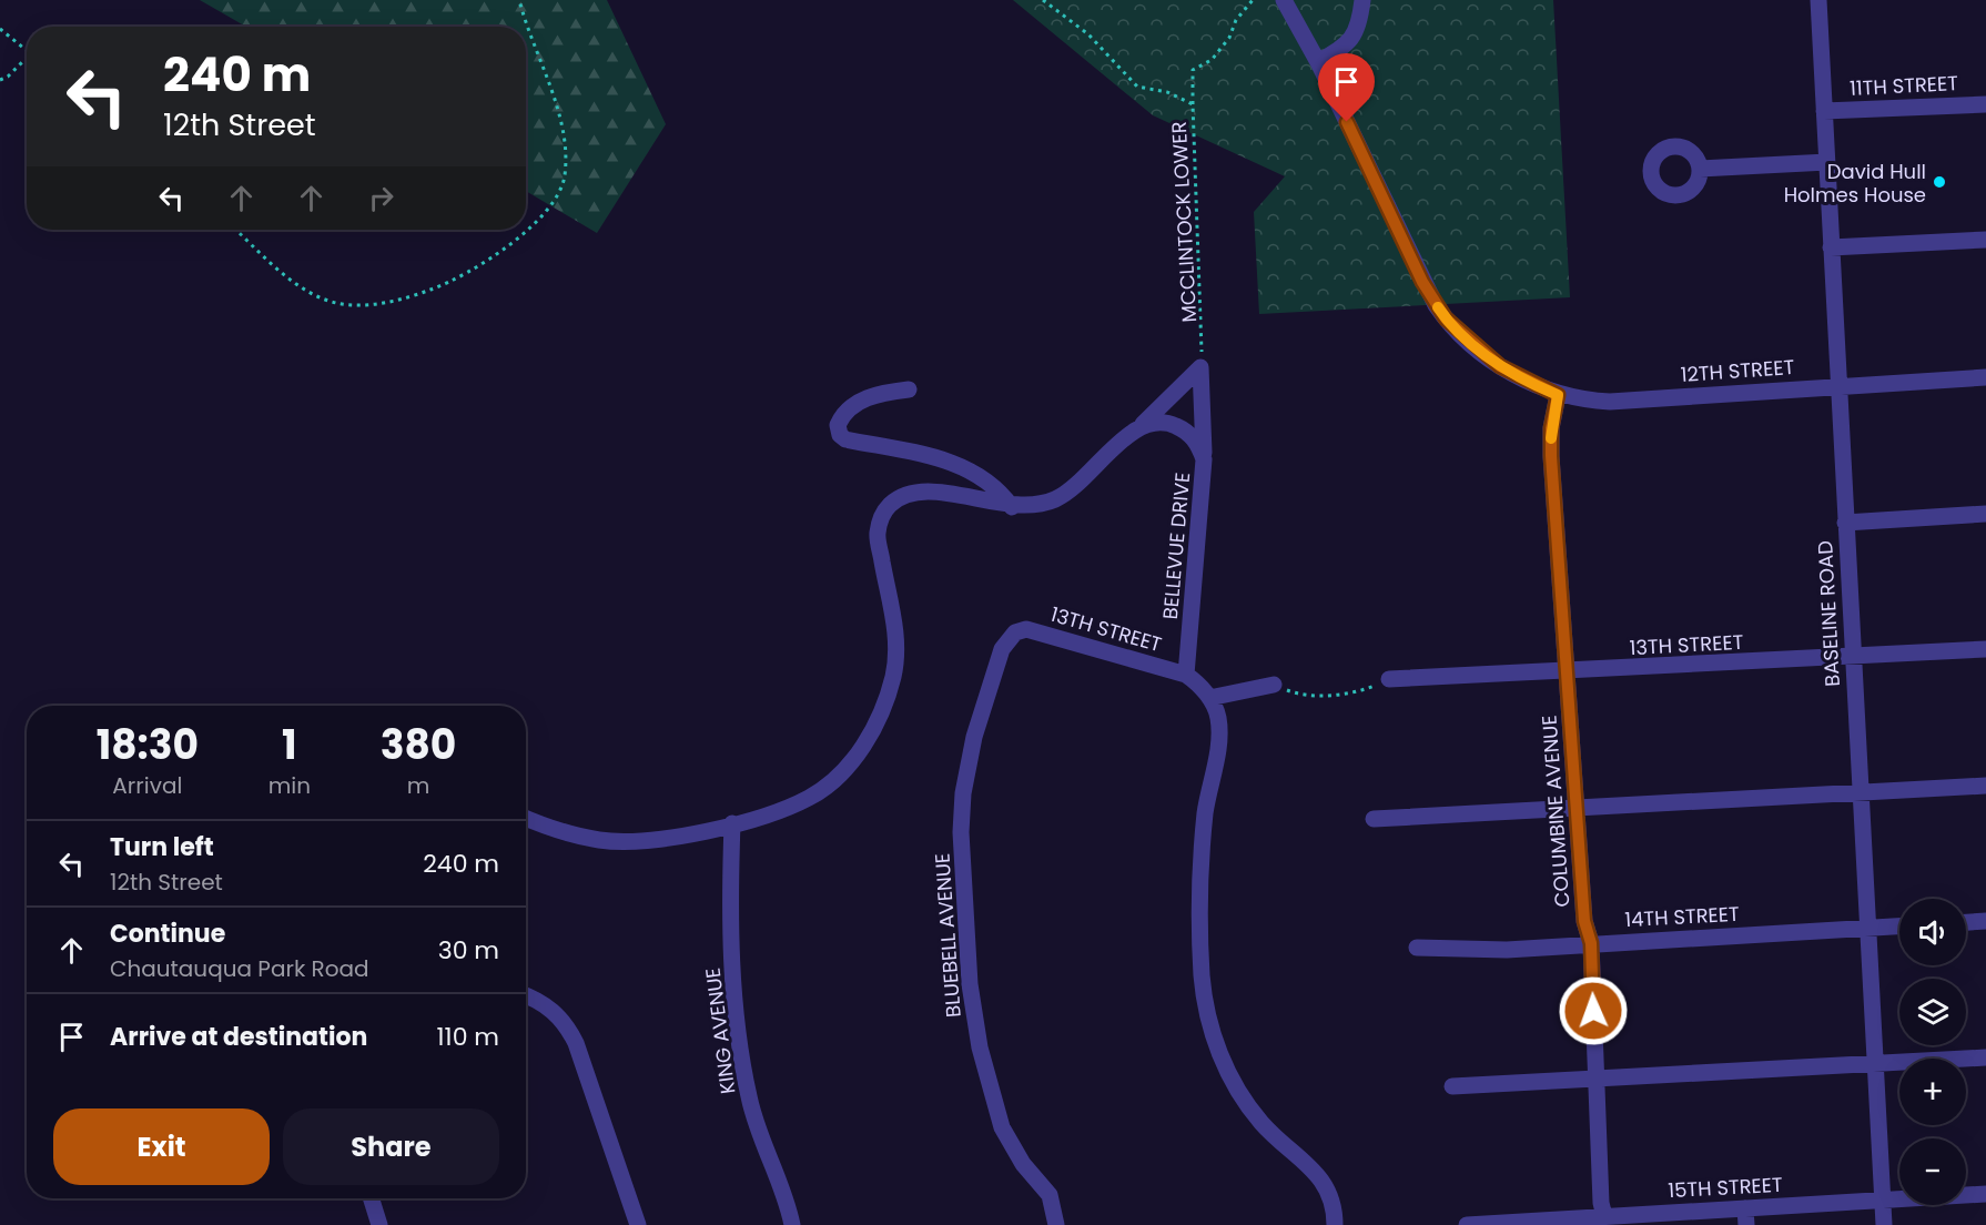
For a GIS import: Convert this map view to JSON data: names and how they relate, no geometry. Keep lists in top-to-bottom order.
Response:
{
  "streets": {
    "street": [
      "11TH STREET",
      "12TH STREET",
      "BELLEVUE DRIVE",
      "BASELINE ROAD",
      "13TH STREET",
      "COLUMBINE AVENUE",
      "14TH STREET",
      "BLUEBELL AVENUE",
      "KING AVENUE",
      "15TH STREET"
    ],
    "path": ["MCCLINTOCK LOWER"]
  },
  "crossings": [
    ["11TH STREET", "BASELINE ROAD"],
    ["12TH STREET", "BASELINE ROAD"],
    ["12TH STREET", "COLUMBINE AVENUE"],
    ["BELLEVUE DRIVE", "13TH STREET"],
    ["BASELINE ROAD", "13TH STREET"],
    ["BASELINE ROAD", "14TH STREET"],
    ["BASELINE ROAD", "15TH STREET"],
    ["13TH STREET", "COLUMBINE AVENUE"],
    ["13TH STREET", "BLUEBELL AVENUE"],
    ["COLUMBINE AVENUE", "14TH STREET"],
    ["COLUMBINE AVENUE", "15TH STREET"]
  ],
  "places": ["David Hull Holmes House"],
  "page": {
    "turn": ["240 m", "12th Street"],
    "eta": [
      "18:30",
      "Arrival",
      "1",
      "min",
      "380",
      "m"
    ],
    "list": [
      {
        "name": "Turn left",
        "note": "12th Street",
        "value": "240 m"
      },
      {
        "name": "Continue",
        "note": "Chautauqua Park Road",
        "value": "30 m"
      },
      {
        "name": "Arrive at destination",
        "value": "110 m"
      }
    ],
    "map_buttons": ["+", "−"],
    "buttons": ["Exit", "Share"]
  }
}
